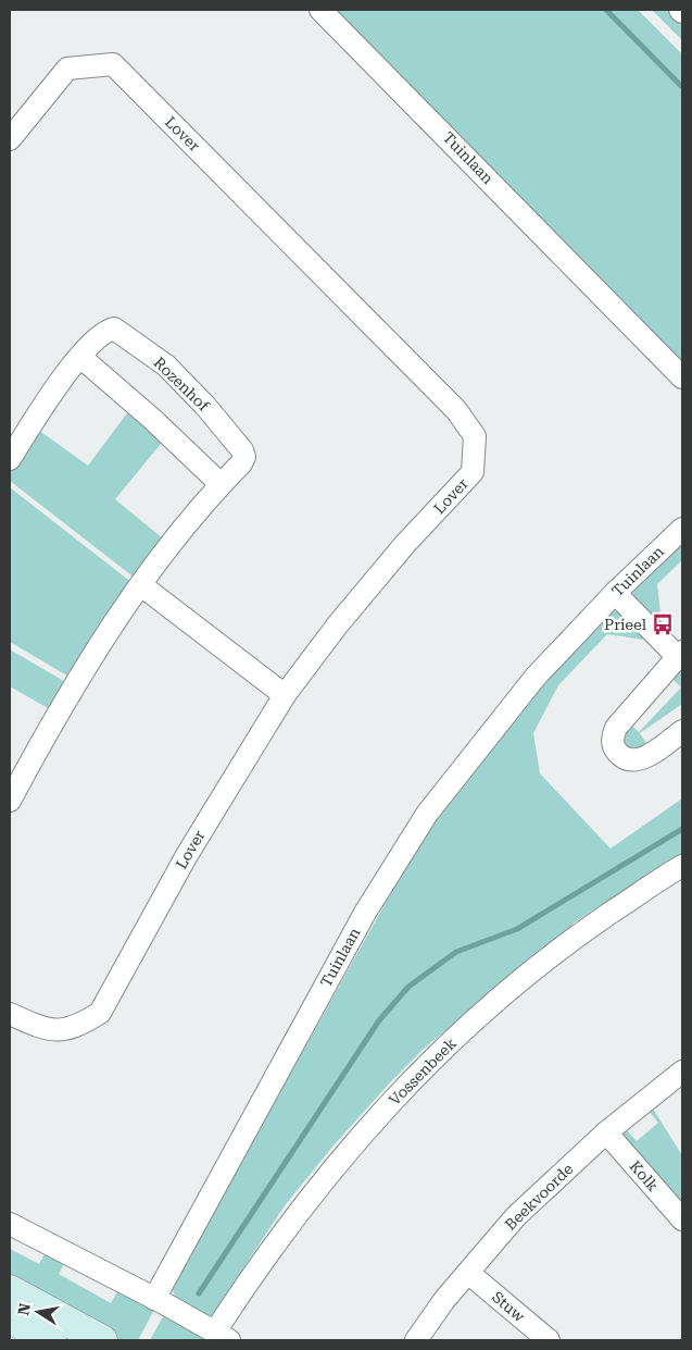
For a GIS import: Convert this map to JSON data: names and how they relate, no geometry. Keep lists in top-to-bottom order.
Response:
{
  "streets": {
    "street": [
      "Lover",
      "Tuinlaan",
      "Rozenhof",
      "Vossenbeek",
      "Kolk",
      "Beekvoorde",
      "Stuw"
    ]
  },
  "crossings": [
    ["Kolk", "Beekvoorde"],
    ["Beekvoorde", "Stuw"]
  ],
  "places": {
    "bus stop": ["Prieel"]
  },
  "north": "left"
}
